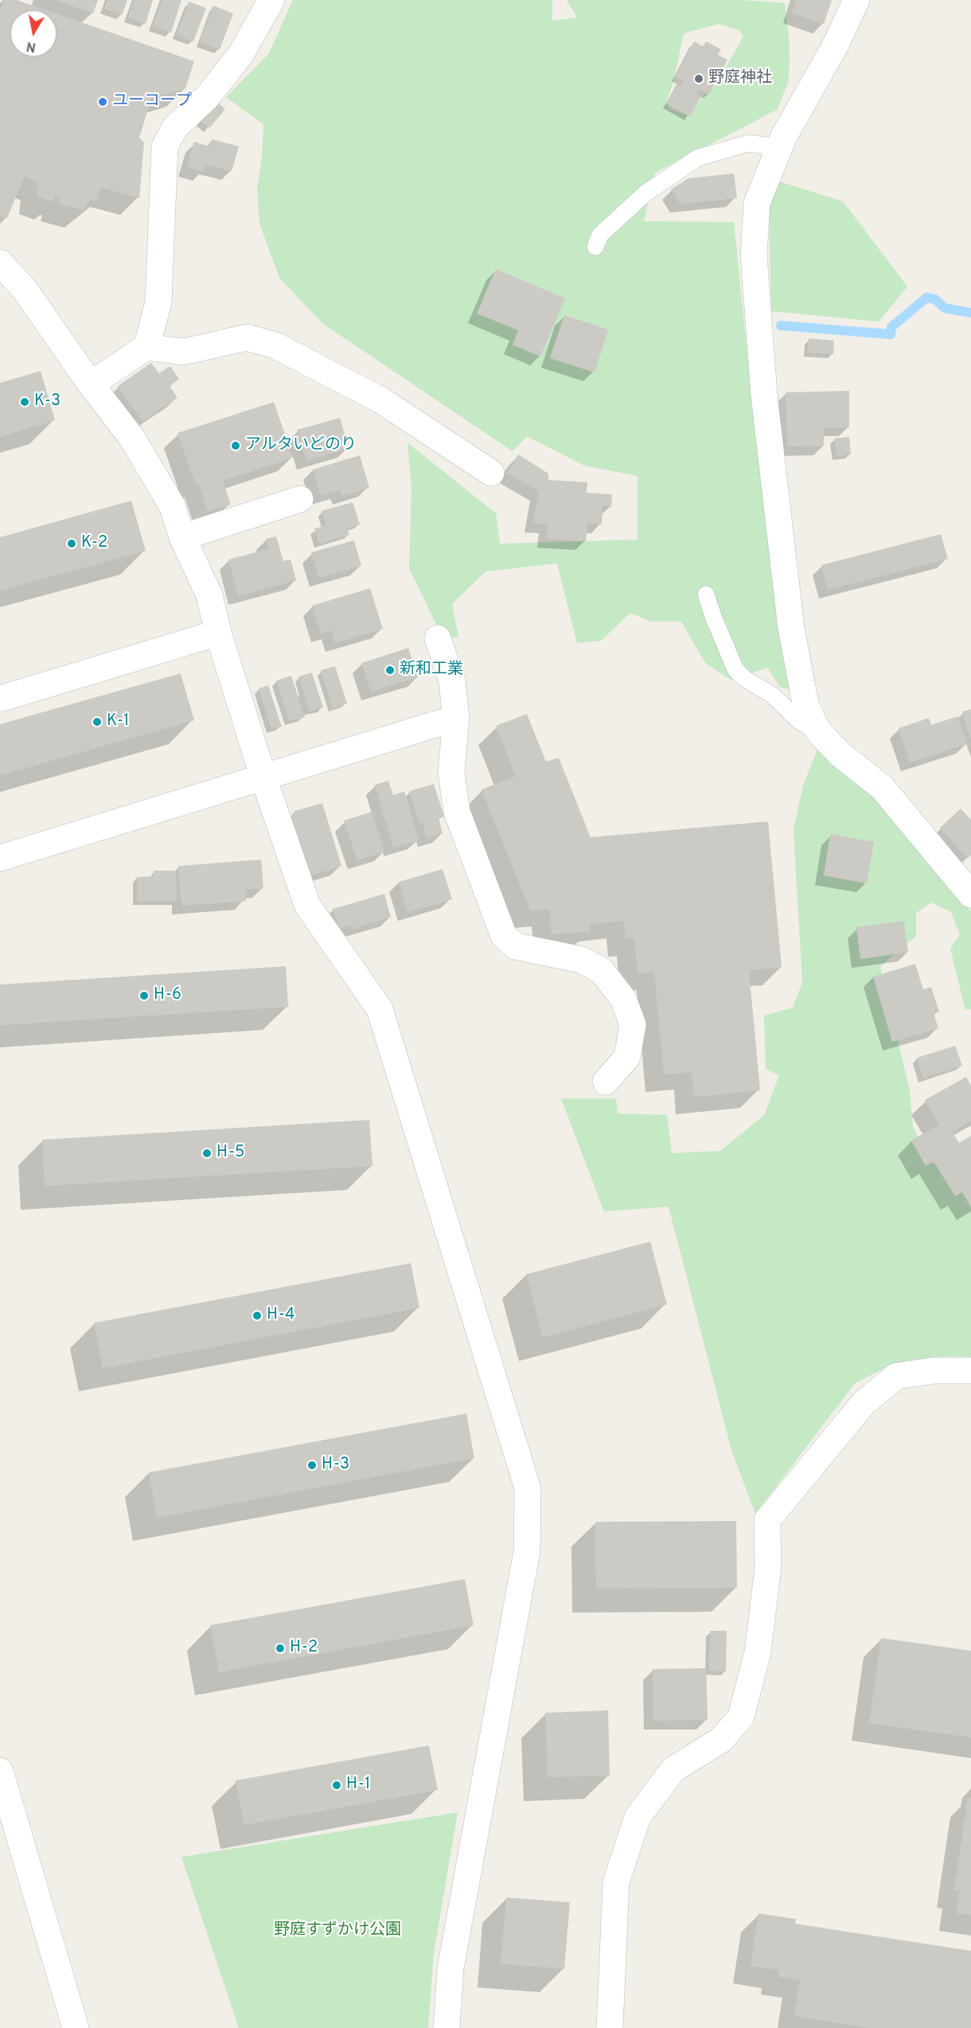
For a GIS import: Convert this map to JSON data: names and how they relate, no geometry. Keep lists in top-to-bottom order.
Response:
{
  "parks": ["野庭すずかけ公園"],
  "places": [
    "野庭神社",
    "ユーコープ",
    "K-3",
    "アルタいどのり",
    "K-2",
    "新和工業",
    "K-1",
    "H-6",
    "H-5",
    "H-4",
    "H-3",
    "H-2",
    "H-1"
  ],
  "north": "bottom"
}
